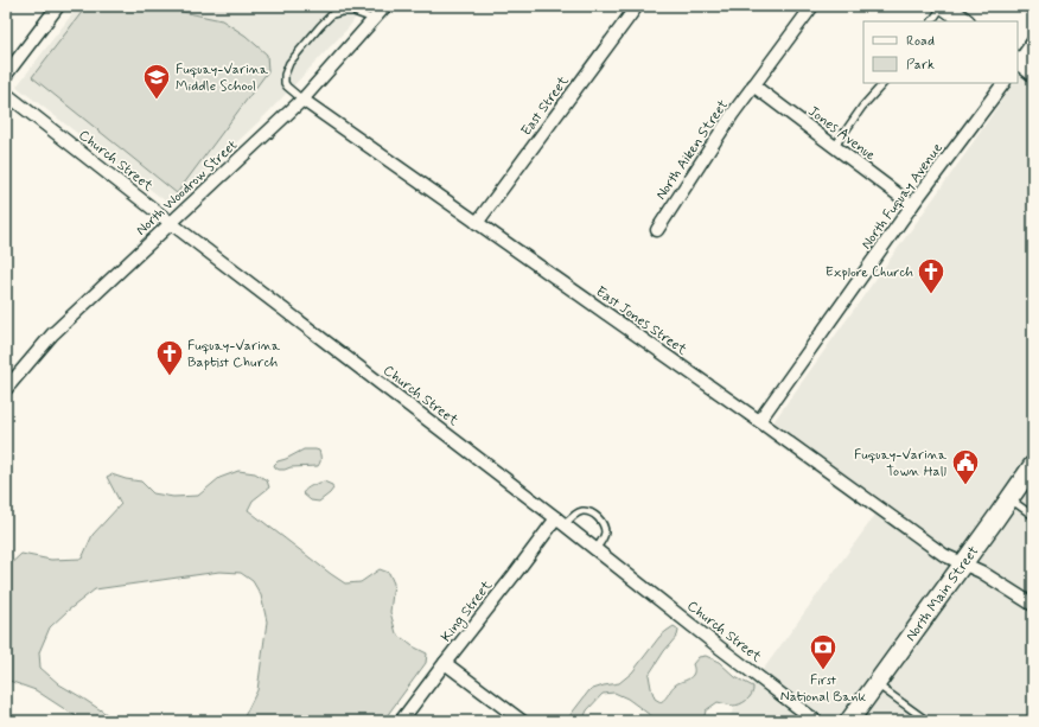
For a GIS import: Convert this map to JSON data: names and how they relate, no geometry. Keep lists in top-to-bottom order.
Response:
{
  "streets": {
    "main road": ["North Main Street"],
    "street": [
      "East Street",
      "Jones Avenue",
      "North Aiken Street",
      "Church Street",
      "North Woodrow Street",
      "North Fuquay Avenue",
      "East Jones Street",
      "King Street"
    ]
  },
  "crossings": [
    ["East Street", "East Jones Street"],
    ["Jones Avenue", "North Aiken Street"],
    ["Jones Avenue", "North Fuquay Avenue"],
    ["Church Street", "North Woodrow Street"],
    ["Church Street", "King Street"],
    ["North Woodrow Street", "East Jones Street"],
    ["North Fuquay Avenue", "East Jones Street"],
    ["East Jones Street", "North Main Street"]
  ],
  "places": {
    "school or university": ["Fuquay-Varina Middle School"],
    "church": ["Explore Church", "Fuquay-Varina Baptist Church"],
    "public building": ["Fuquay-Varina Town Hall"],
    "bank": ["First National Bank"]
  },
  "legend": ["Road", "Park"]
}
